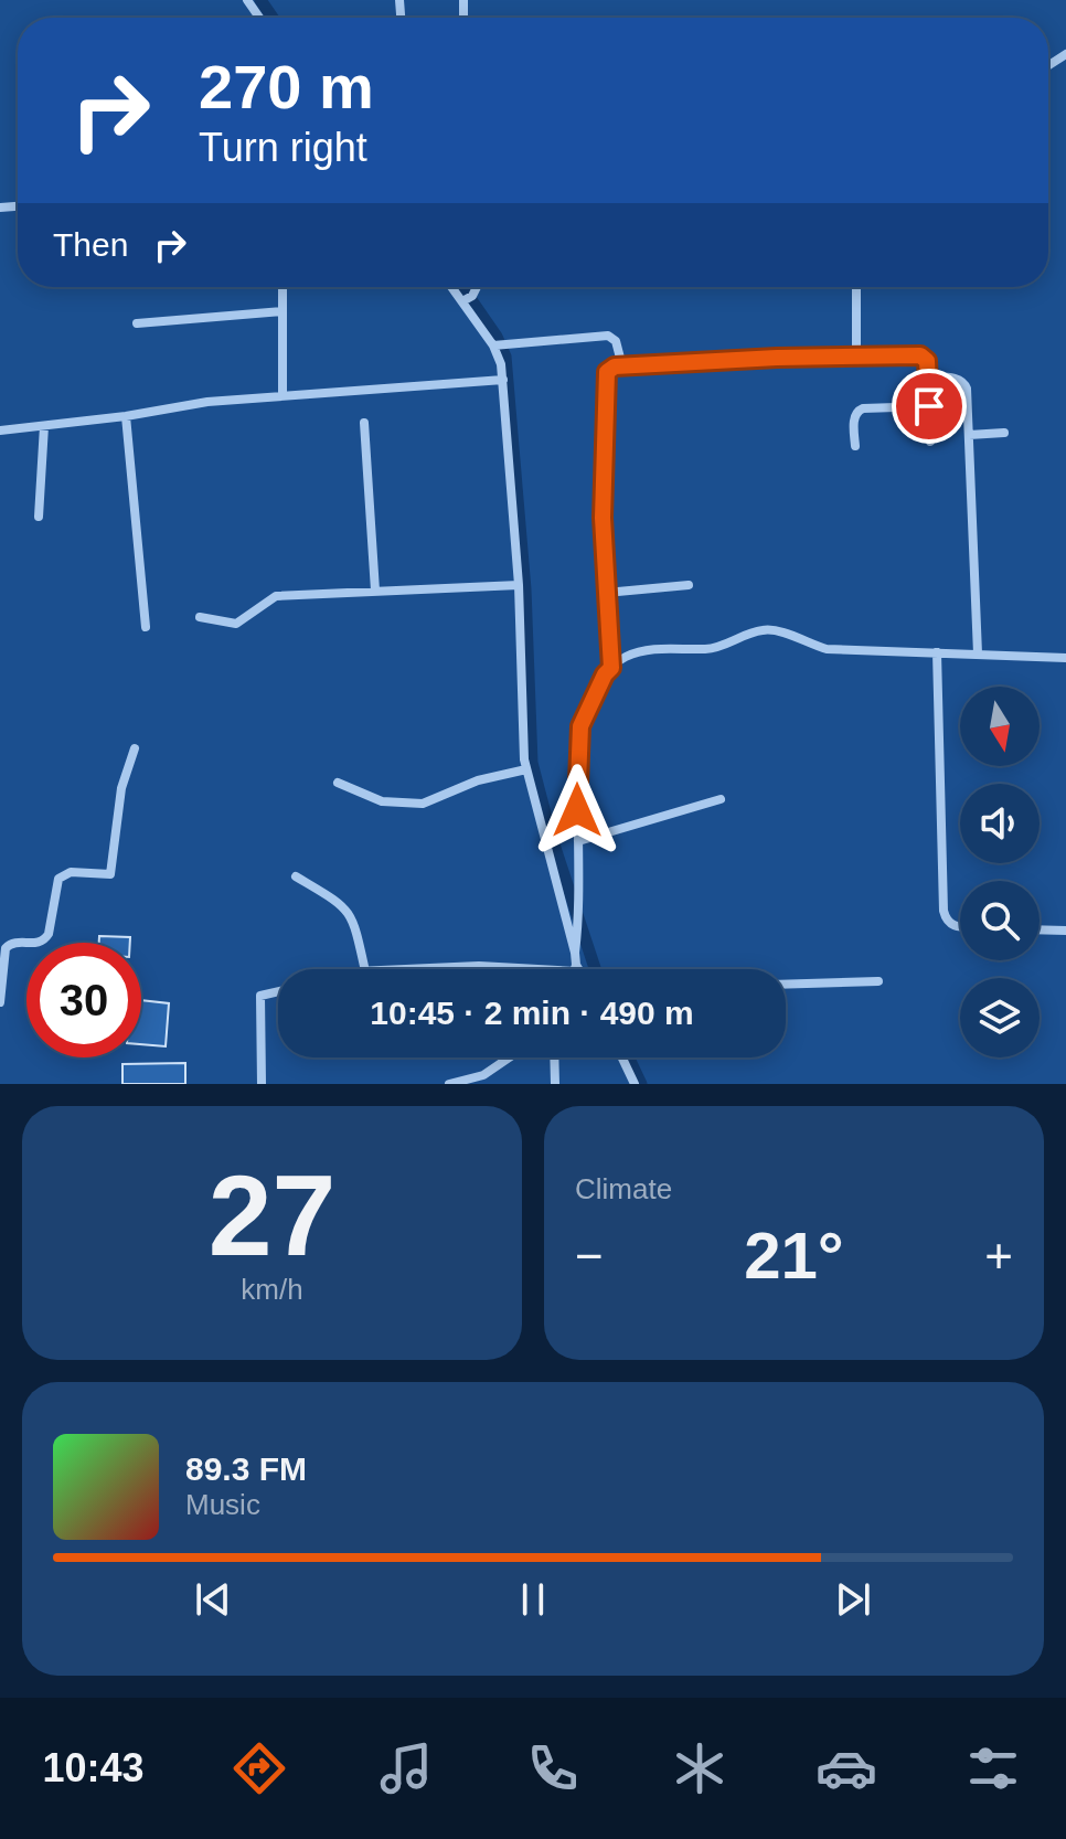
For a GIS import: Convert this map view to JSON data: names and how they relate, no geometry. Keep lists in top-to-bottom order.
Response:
{
  "north": "bottom",
  "page": {
    "turn": ["270 m", "Turn right"],
    "then": "Then",
    "limit": "30",
    "trip": "10:45 · 2 min · 490 m",
    "tile": [
      ["27", "km/h"],
      "Climate"
    ],
    "heat": ["−", "21°", "+"],
    "song": ["89.3 FM", "Music"],
    "tabs": "10:43"
  }
}
